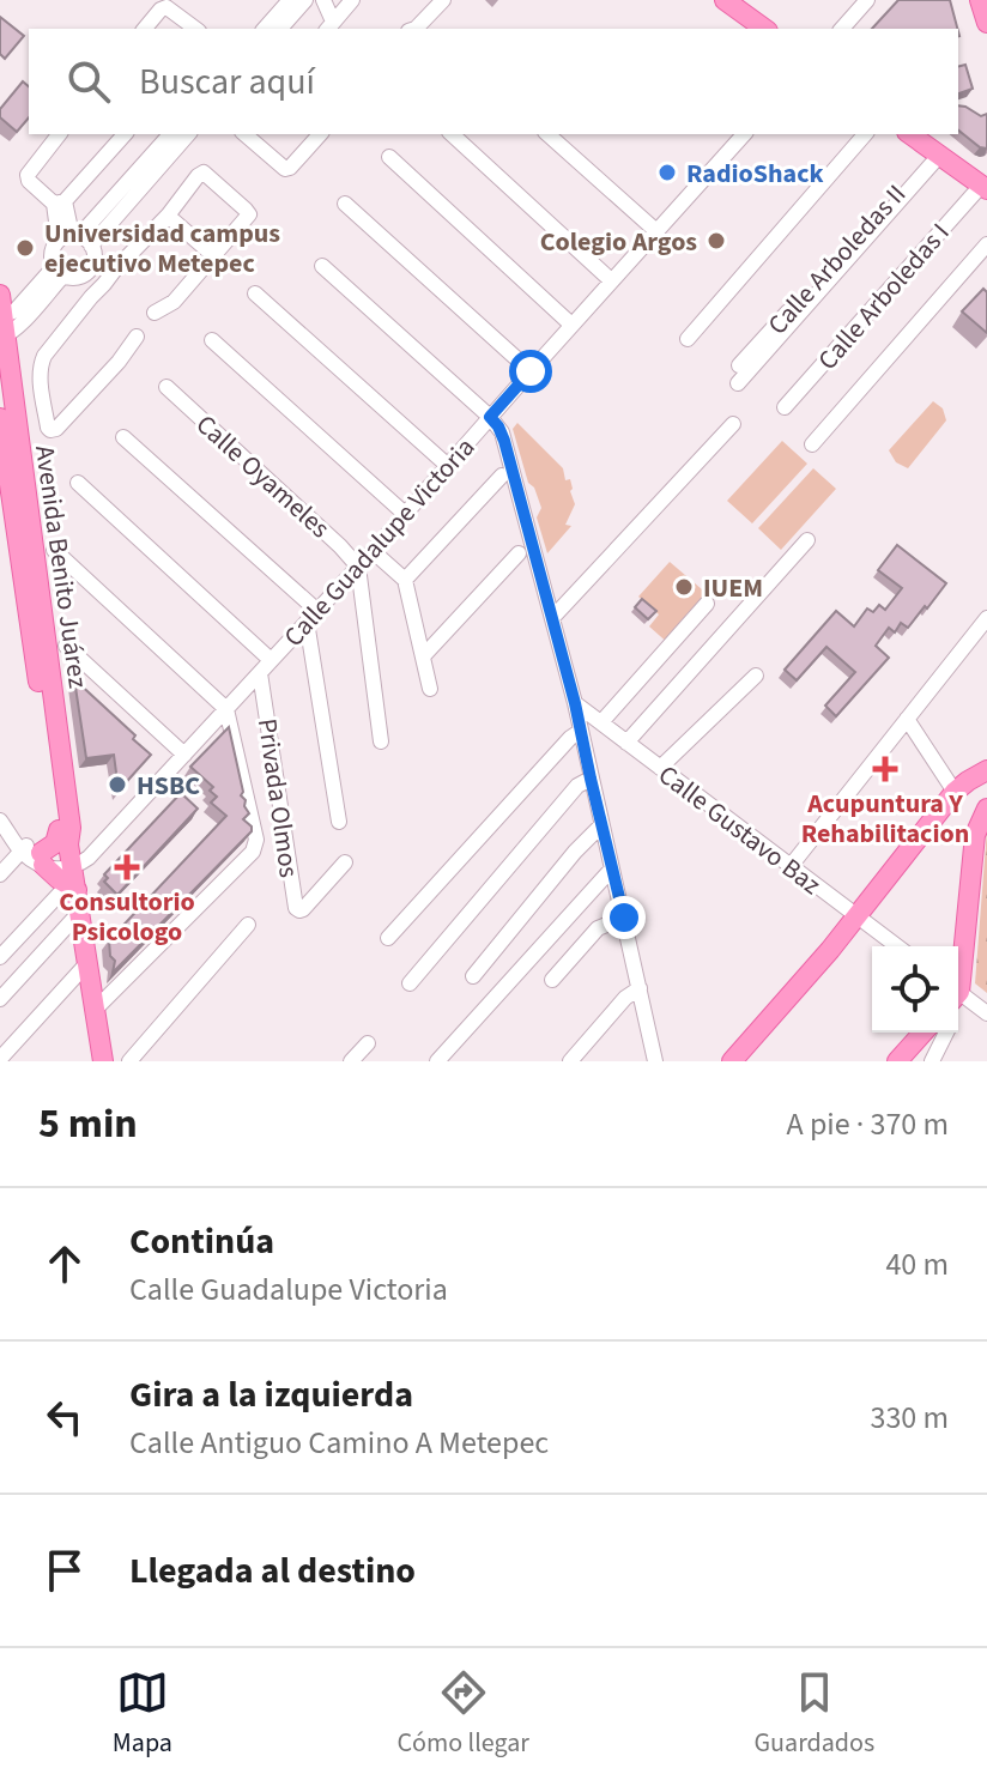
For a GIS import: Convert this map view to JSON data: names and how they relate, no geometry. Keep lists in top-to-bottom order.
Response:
{
  "streets": {
    "main road": ["Avenida Benito Juárez"],
    "street": [
      "Calle Arboledas II",
      "Calle Arboledas I",
      "Calle Oyameles",
      "Calle Guadalupe Victoria",
      "Privada Olmos",
      "Calle Gustavo Baz"
    ]
  },
  "crossings": [
    ["Calle Oyameles", "Calle Guadalupe Victoria"],
    ["Calle Guadalupe Victoria", "Avenida Benito Juárez"],
    ["Calle Guadalupe Victoria", "Privada Olmos"]
  ],
  "places": {
    "other": [
      "RadioShack",
      "Colegio Argos",
      "Universidad campus ejecutivo Metepec",
      "IUEM",
      "HSBC"
    ],
    "health": ["Acupuntura Y Rehabilitacion", "Consultorio Psicologo"]
  },
  "page": {
    "search": "Buscar aquí",
    "heading": ["5 min", "A pie · 370 m"],
    "list": [
      ["Continúa", "Calle Guadalupe Victoria", "40 m"],
      ["Gira a la izquierda", "Calle Antiguo Camino A Metepec", "330 m"],
      "Llegada al destino"
    ],
    "nav": ["Mapa", "Cómo llegar", "Guardados"]
  }
}
